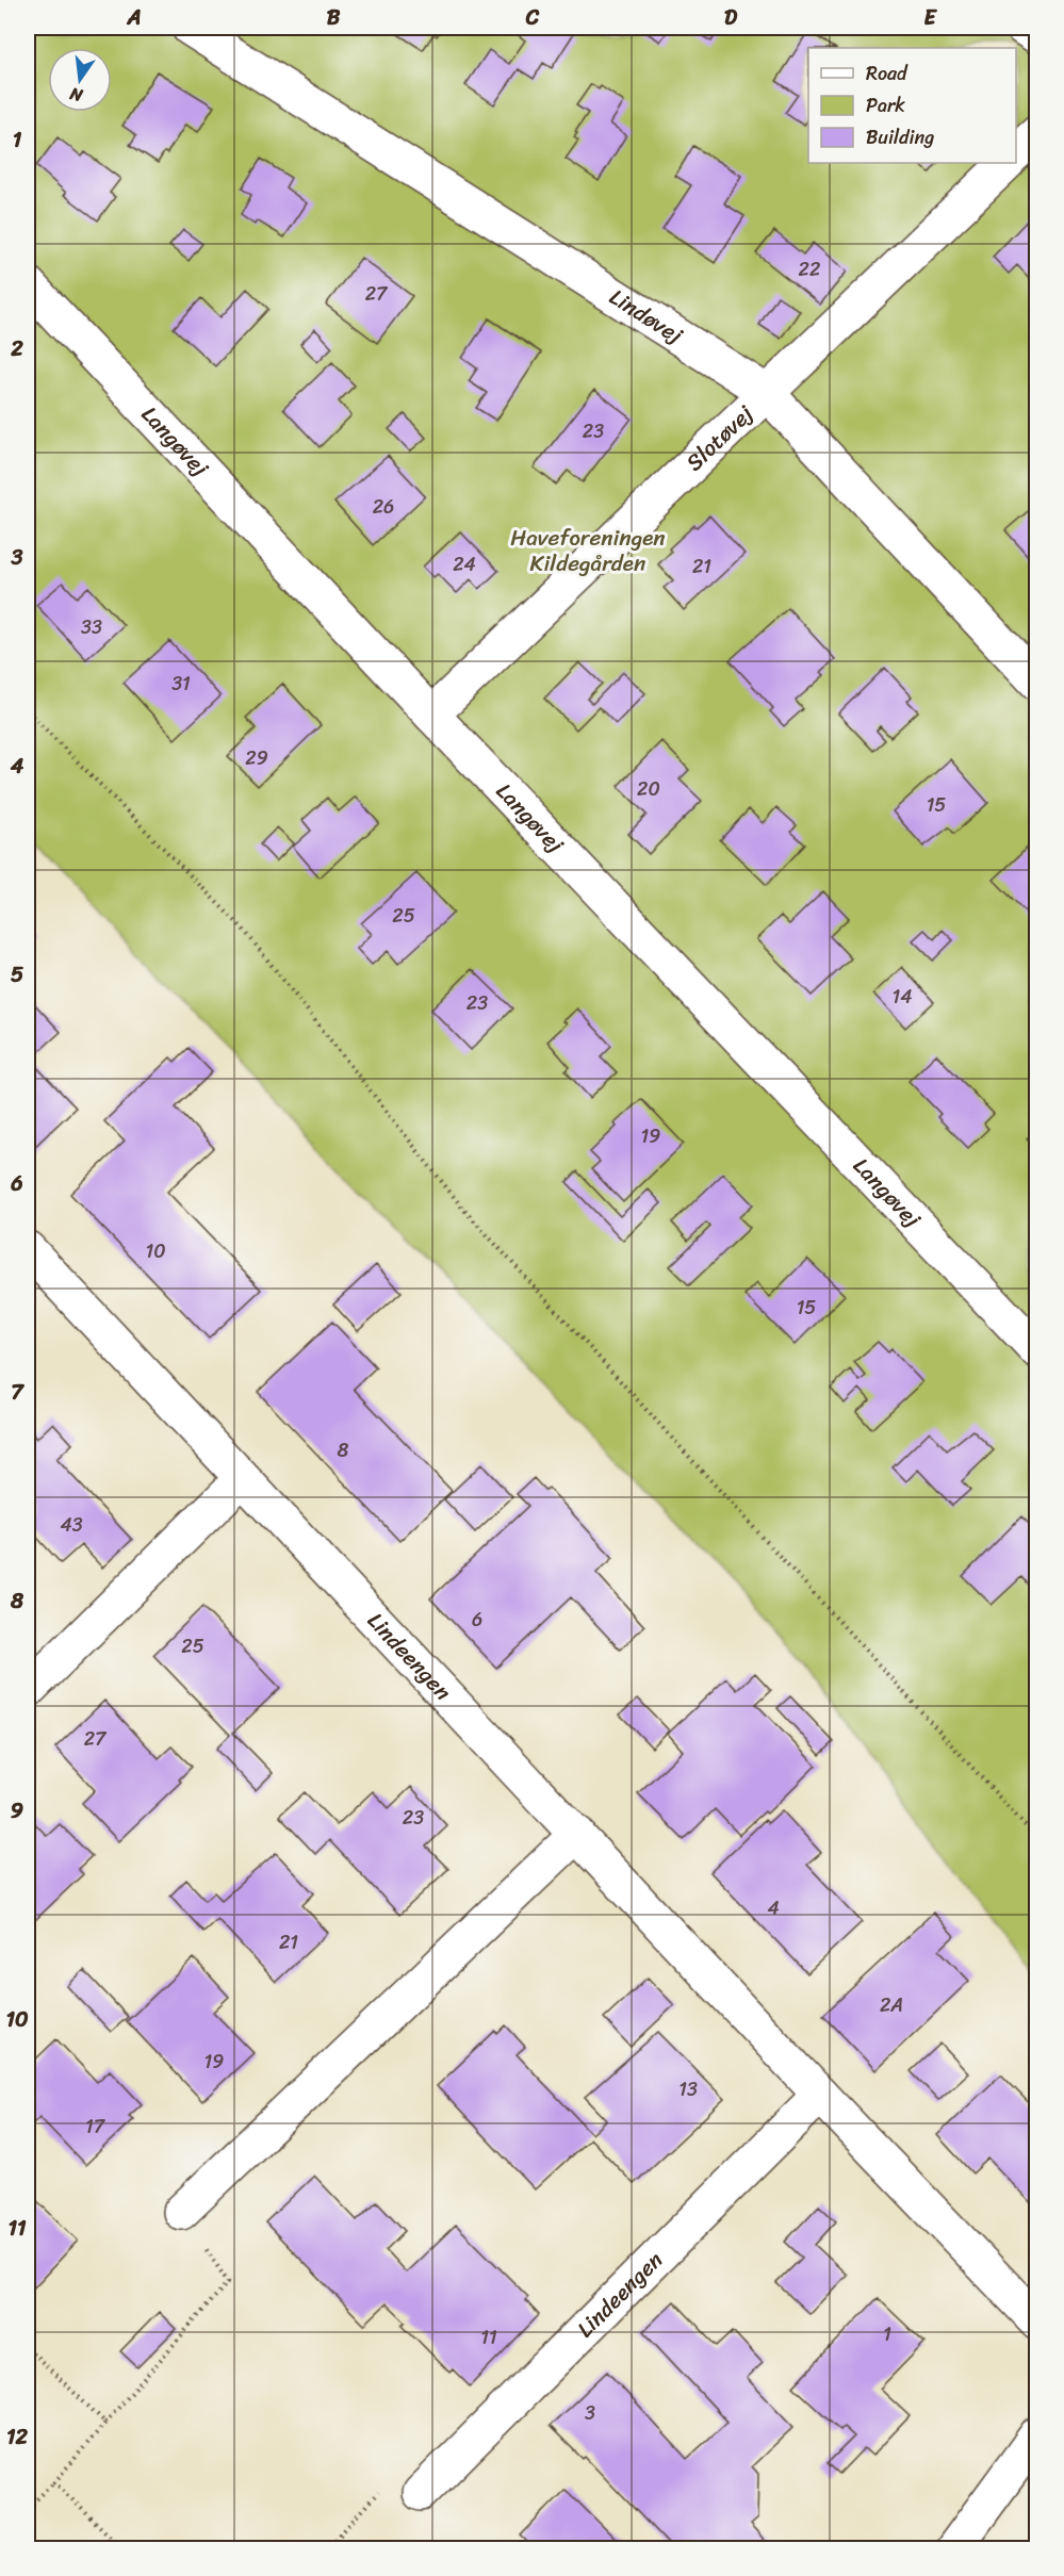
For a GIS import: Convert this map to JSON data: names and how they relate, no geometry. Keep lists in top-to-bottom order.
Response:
{
  "streets": {
    "street": [
      "Lindøvej",
      "Slotøvej",
      "Langøvej",
      "Lindeengen"
    ]
  },
  "crossings": [
    ["Lindøvej", "Slotøvej"],
    ["Slotøvej", "Langøvej"]
  ],
  "parks": ["Haveforeningen Kildegården"],
  "house_numbers": [
    "22",
    "27",
    "23",
    "26",
    "24",
    "21",
    "33",
    "31",
    "29",
    "20",
    "15",
    "25",
    "14",
    "23",
    "19",
    "10",
    "15",
    "8",
    "43",
    "6",
    "25",
    "27",
    "23",
    "4",
    "21",
    "2A",
    "19",
    "13",
    "17",
    "1",
    "11",
    "3"
  ],
  "legend": ["Road", "Park", "Building"],
  "north": "bottom",
  "grid": {
    "columns": [
      "A",
      "B",
      "C",
      "D",
      "E"
    ],
    "rows": [
      "1",
      "2",
      "3",
      "4",
      "5",
      "6",
      "7",
      "8",
      "9",
      "10",
      "11",
      "12"
    ]
  }
}
